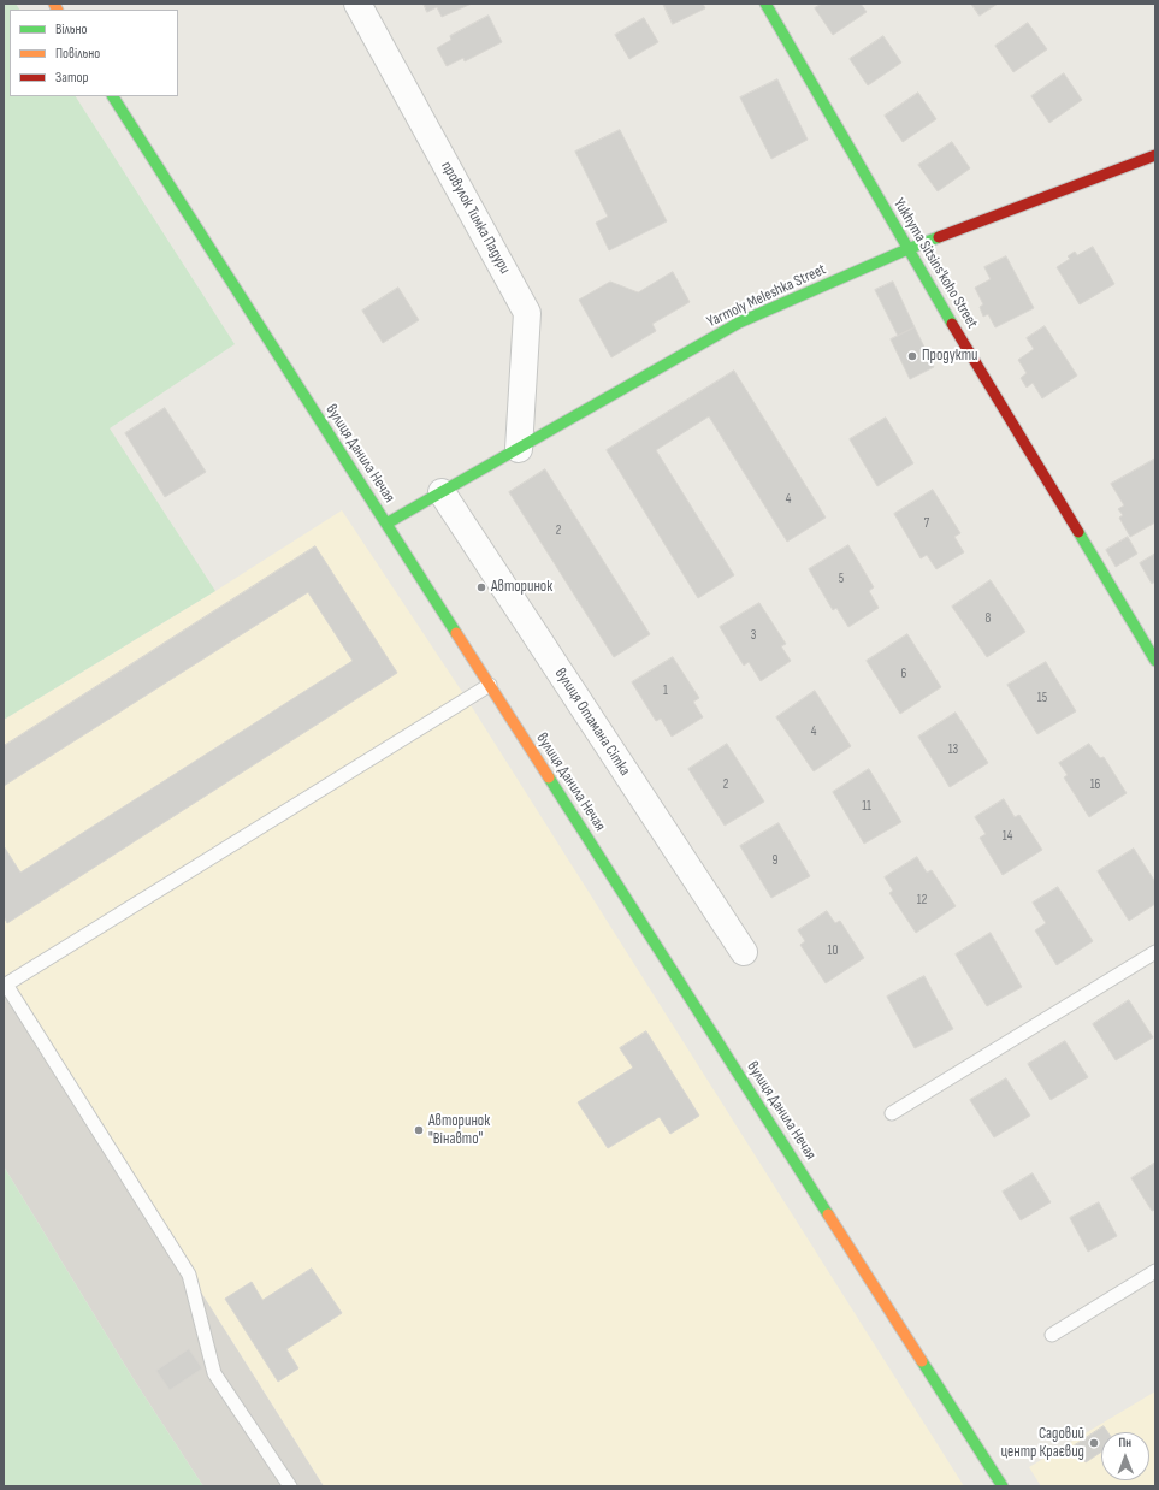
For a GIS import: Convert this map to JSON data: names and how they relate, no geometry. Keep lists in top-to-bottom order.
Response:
{
  "streets": {
    "main road": ["Yukhyma Sitsins'koho Street", "Yarmoly Meleshka Street", "вулиця Данила Нечая"],
    "street": ["провулок Тимка Падури", "вулиця Отамана Сітка"]
  },
  "crossings": [
    ["провулок Тимка Падури", "Yarmoly Meleshka Street"],
    ["Yukhyma Sitsins'koho Street", "Yarmoly Meleshka Street"],
    ["Yarmoly Meleshka Street", "вулиця Данила Нечая"],
    ["Yarmoly Meleshka Street", "вулиця Отамана Сітка"]
  ],
  "places": [
    "Продукти",
    "Авторинок",
    "Авторинок \"Вінавто\"",
    "Садовий центр Краєвид"
  ],
  "house_numbers": [
    "4",
    "7",
    "2",
    "5",
    "8",
    "3",
    "6",
    "1",
    "15",
    "4",
    "13",
    "2",
    "16",
    "11",
    "14",
    "9",
    "12",
    "10"
  ],
  "legend": ["Вільно", "Повільно", "Затор"],
  "north": "top"
}
